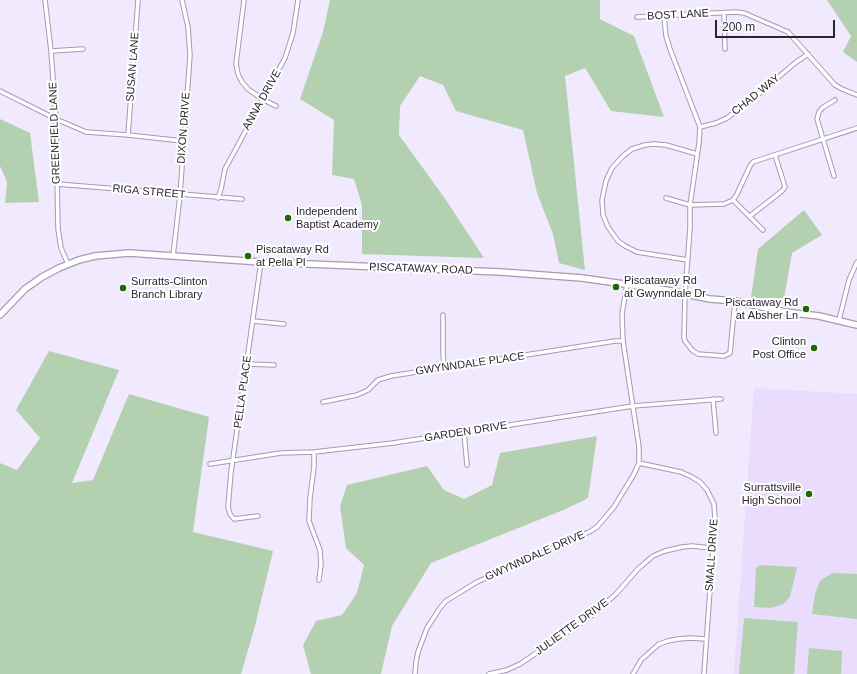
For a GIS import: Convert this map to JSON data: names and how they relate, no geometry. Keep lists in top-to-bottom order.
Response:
{
  "streets": {
    "main road": ["PISCATAWAY ROAD"],
    "street": [
      "BOST LANE",
      "SUSAN LANE",
      "CHAD WAY",
      "ANNA DRIVE",
      "DIXON DRIVE",
      "GREENFIELD LANE",
      "RIGA STREET",
      "GWYNNDALE PLACE",
      "PELLA PLACE",
      "GARDEN DRIVE",
      "SMALL DRIVE",
      "GWYNNDALE DRIVE",
      "JULIETTE DRIVE"
    ]
  },
  "crossings": [
    ["BOST LANE", "CHAD WAY"],
    ["ANNA DRIVE", "RIGA STREET"],
    ["DIXON DRIVE", "RIGA STREET"],
    ["DIXON DRIVE", "PISCATAWAY ROAD"],
    ["GREENFIELD LANE", "RIGA STREET"],
    ["GREENFIELD LANE", "PISCATAWAY ROAD"],
    ["PISCATAWAY ROAD", "PELLA PLACE"],
    ["PISCATAWAY ROAD", "GWYNNDALE DRIVE"],
    ["GWYNNDALE PLACE", "GWYNNDALE DRIVE"],
    ["PELLA PLACE", "GARDEN DRIVE"],
    ["GARDEN DRIVE", "GWYNNDALE DRIVE"],
    ["SMALL DRIVE", "GWYNNDALE DRIVE"],
    ["SMALL DRIVE", "JULIETTE DRIVE"]
  ],
  "places": [
    "Independent Baptist Academy",
    "Piscataway Rd at Pella Pl",
    "Piscataway Rd at Gwynndale Dr",
    "Surratts-Clinton Branch Library",
    "Piscataway Rd at Absher Ln",
    "Clinton Post Office",
    "Surrattsville High School"
  ],
  "scale_bar": "200 m"
}
